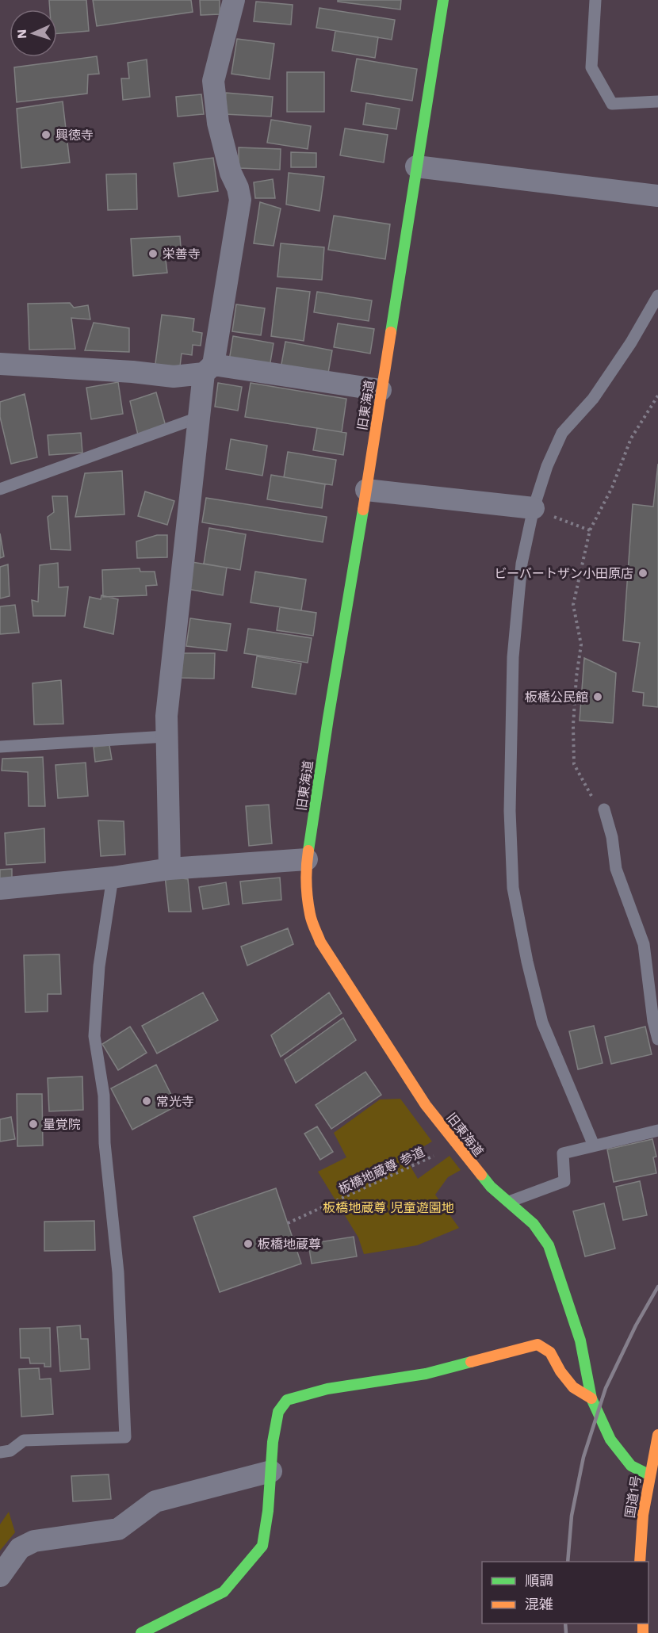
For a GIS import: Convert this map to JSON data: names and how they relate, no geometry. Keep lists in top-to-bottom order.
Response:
{
  "streets": {
    "main road": ["旧東海道", "国道1号"],
    "path": ["板橋地蔵尊 参道"]
  },
  "crossings": [
    ["旧東海道", "板橋地蔵尊 参道"],
    ["旧東海道", "国道1号"]
  ],
  "parks": ["板橋地蔵尊 児童遊園地"],
  "places": [
    "興徳寺",
    "栄善寺",
    "ビーバートザン小田原店",
    "板橋公民館",
    "常光寺",
    "量覚院",
    "板橋地蔵尊"
  ],
  "legend": ["順調", "混雑"],
  "north": "left"
}
